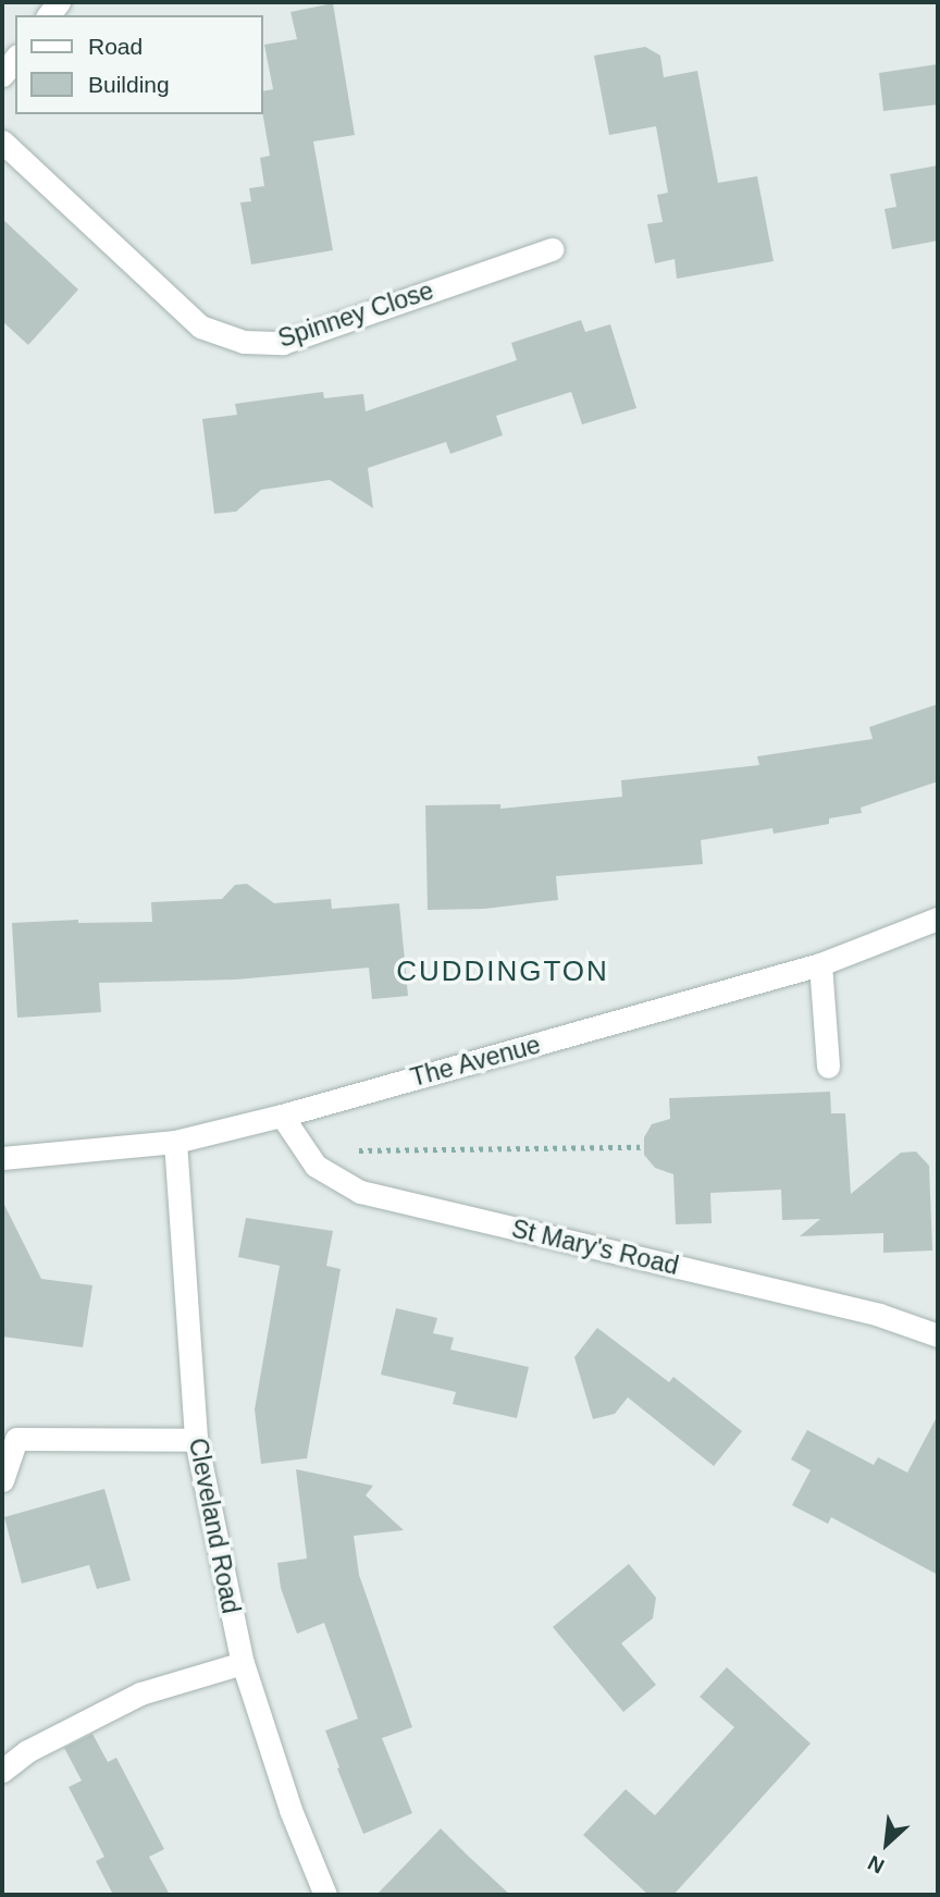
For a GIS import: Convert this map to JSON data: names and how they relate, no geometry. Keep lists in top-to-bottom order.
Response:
{
  "streets": {
    "street": [
      "Spinney Close",
      "The Avenue",
      "St Mary's Road",
      "Cleveland Road"
    ]
  },
  "crossings": [
    ["The Avenue", "St Mary's Road"],
    ["The Avenue", "Cleveland Road"]
  ],
  "districts": ["CUDDINGTON"],
  "legend": ["Road", "Building"],
  "north": "bottom left"
}
